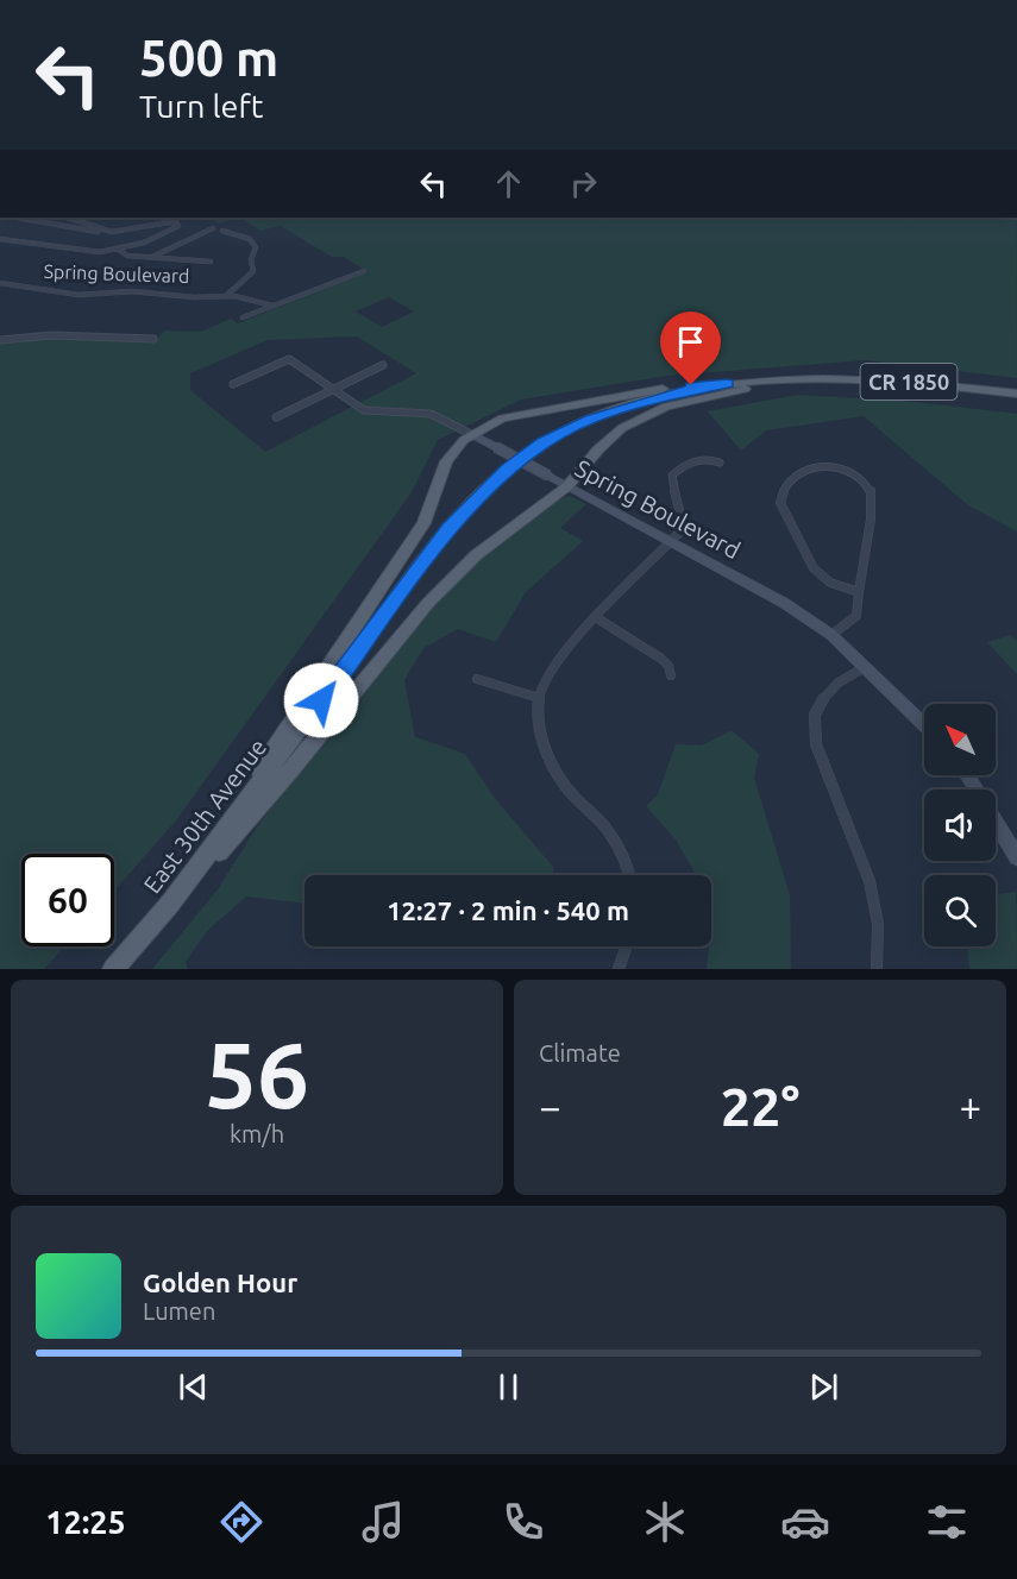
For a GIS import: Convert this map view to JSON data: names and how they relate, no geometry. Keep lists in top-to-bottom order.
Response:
{
  "streets": {
    "main road": ["CR 1850", "East 30th Avenue"],
    "street": ["Spring Boulevard"]
  },
  "north": "top left",
  "page": {
    "turn": ["500 m", "Turn left"],
    "limit": "60",
    "trip": "12:27 · 2 min · 540 m",
    "tile": [
      ["56", "km/h"],
      "Climate"
    ],
    "heat": ["−", "22°", "+"],
    "song": ["Golden Hour", "Lumen"],
    "tabs": "12:25"
  }
}
